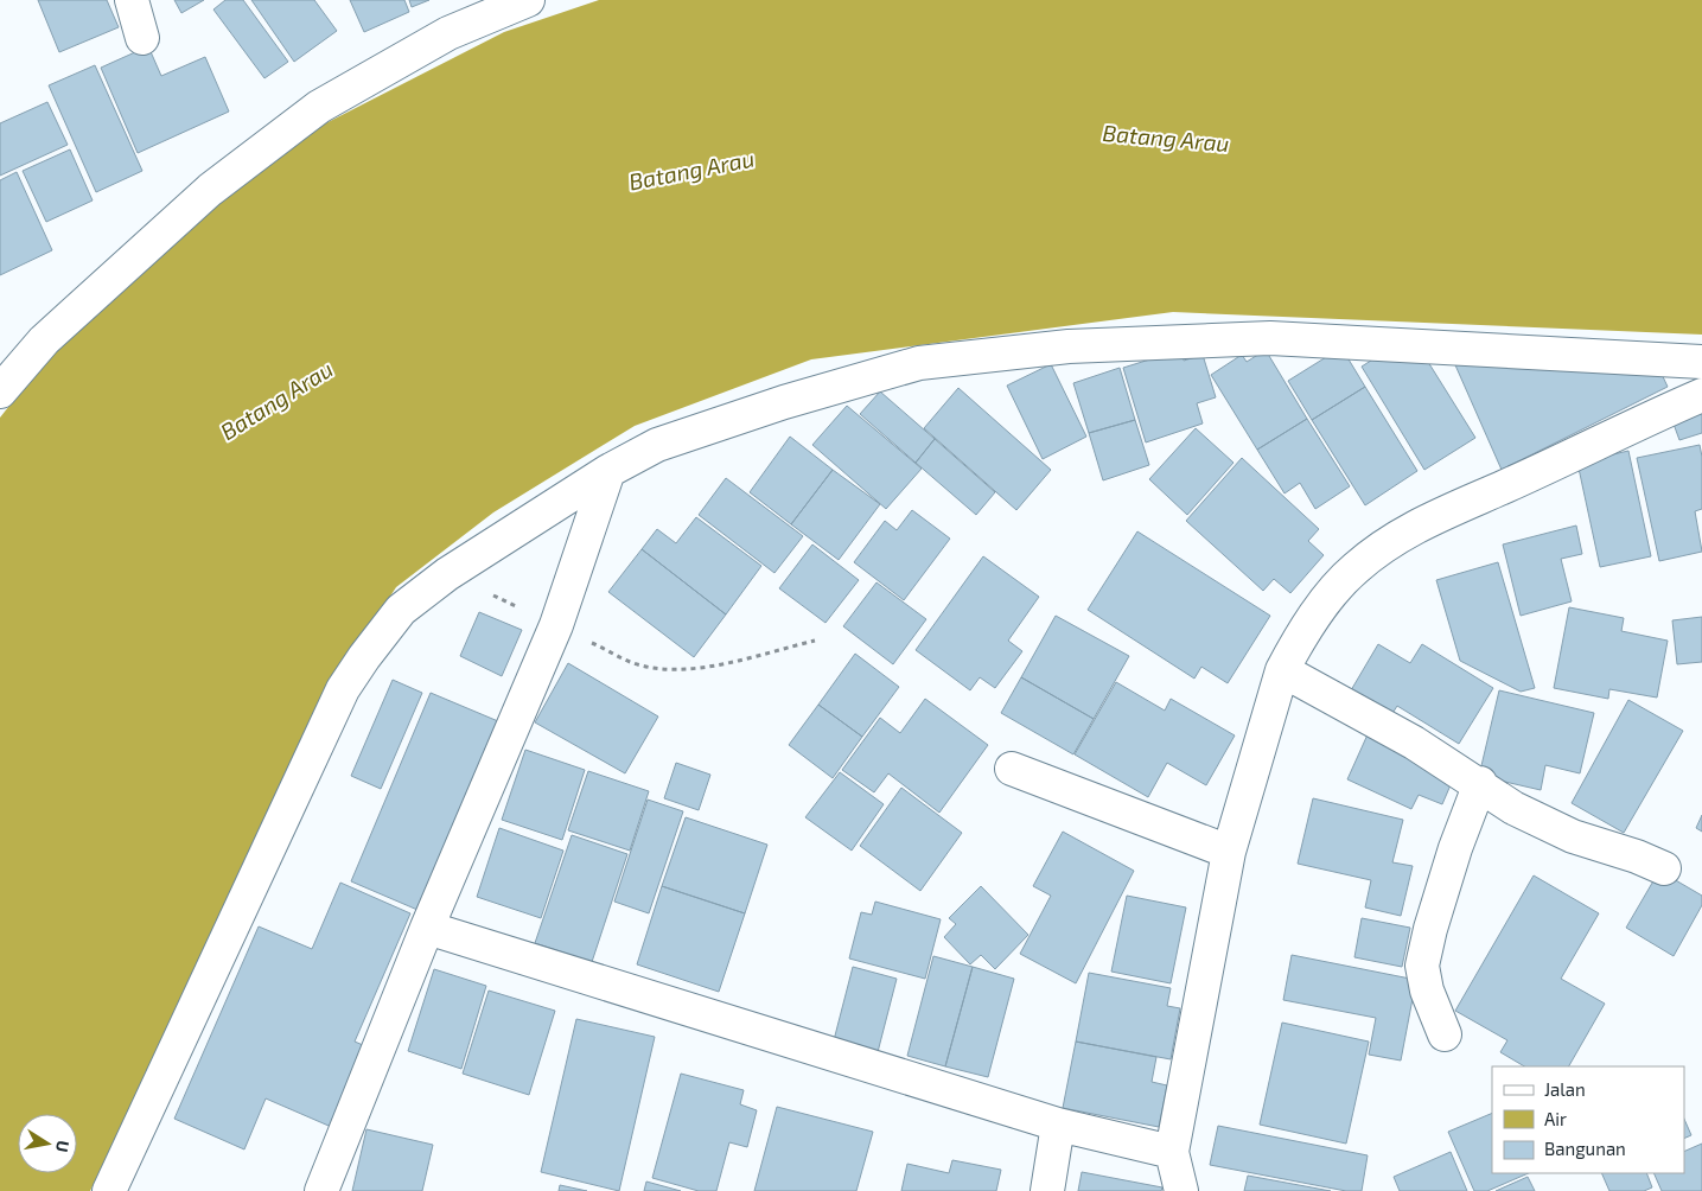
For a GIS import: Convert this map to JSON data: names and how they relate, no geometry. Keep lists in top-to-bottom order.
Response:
{
  "water": ["Batang Arau"],
  "legend": ["Jalan", "Air", "Bangunan"],
  "north": "right"
}
